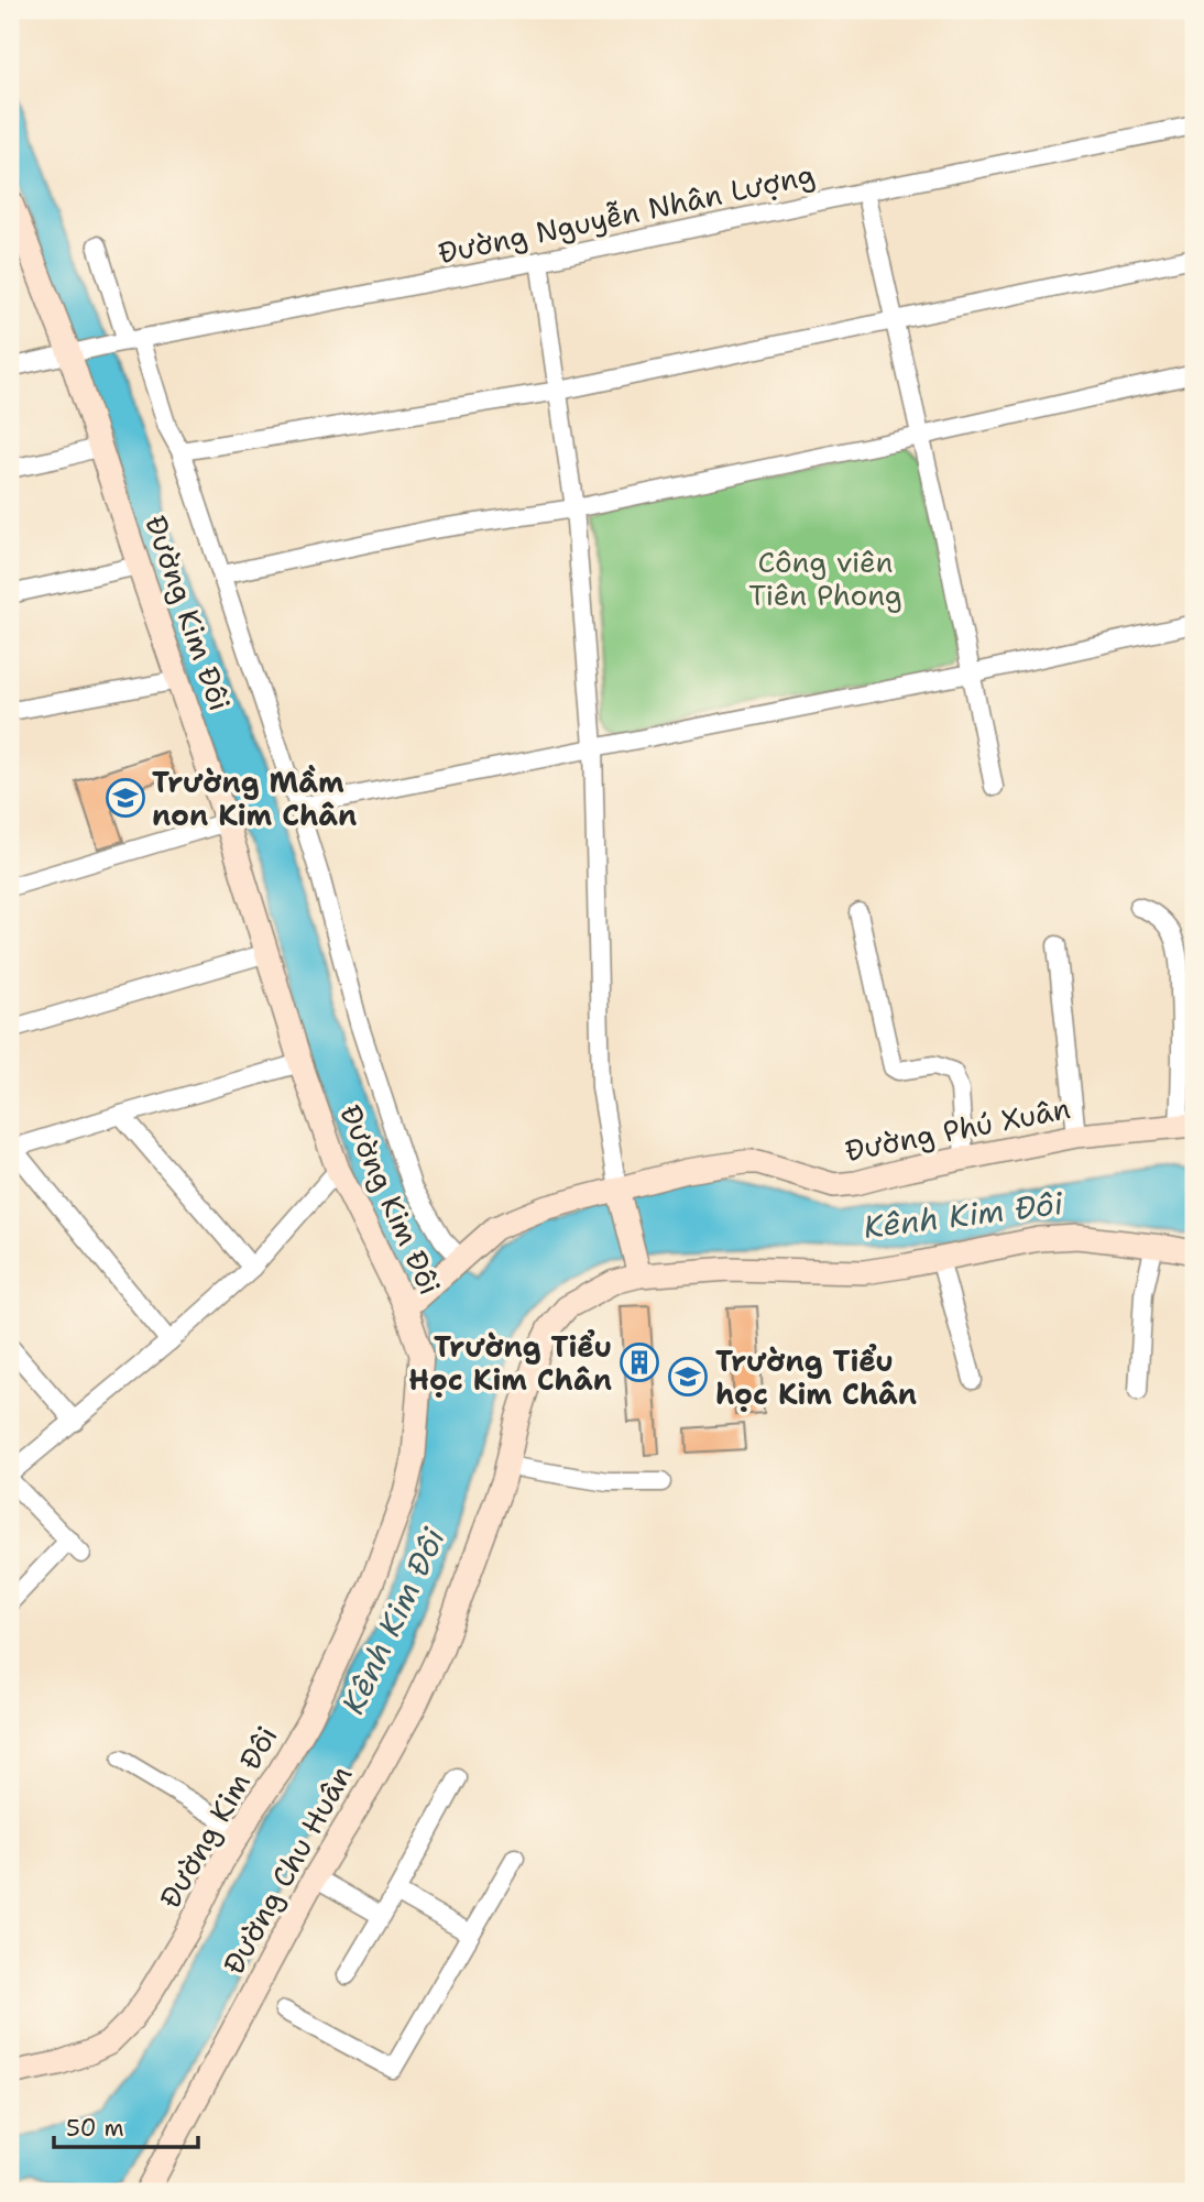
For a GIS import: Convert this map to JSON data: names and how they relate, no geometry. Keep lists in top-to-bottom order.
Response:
{
  "streets": {
    "street": [
      "Đường Nguyễn Nhân Lượng",
      "Đường Kim Đôi",
      "Đường Phú Xuân",
      "Đường Chu Huân"
    ]
  },
  "crossings": [
    ["Đường Nguyễn Nhân Lượng", "Đường Kim Đôi"],
    ["Đường Kim Đôi", "Đường Phú Xuân"]
  ],
  "water": ["Kênh Kim Đôi"],
  "parks": ["Công viên Tiên Phong"],
  "places": {
    "school or university": ["Trường Mầm non Kim Chân", "Trường Tiểu học Kim Chân"],
    "building": ["Trường Tiểu Học Kim Chân"]
  },
  "scale_bar": "50 m"
}
